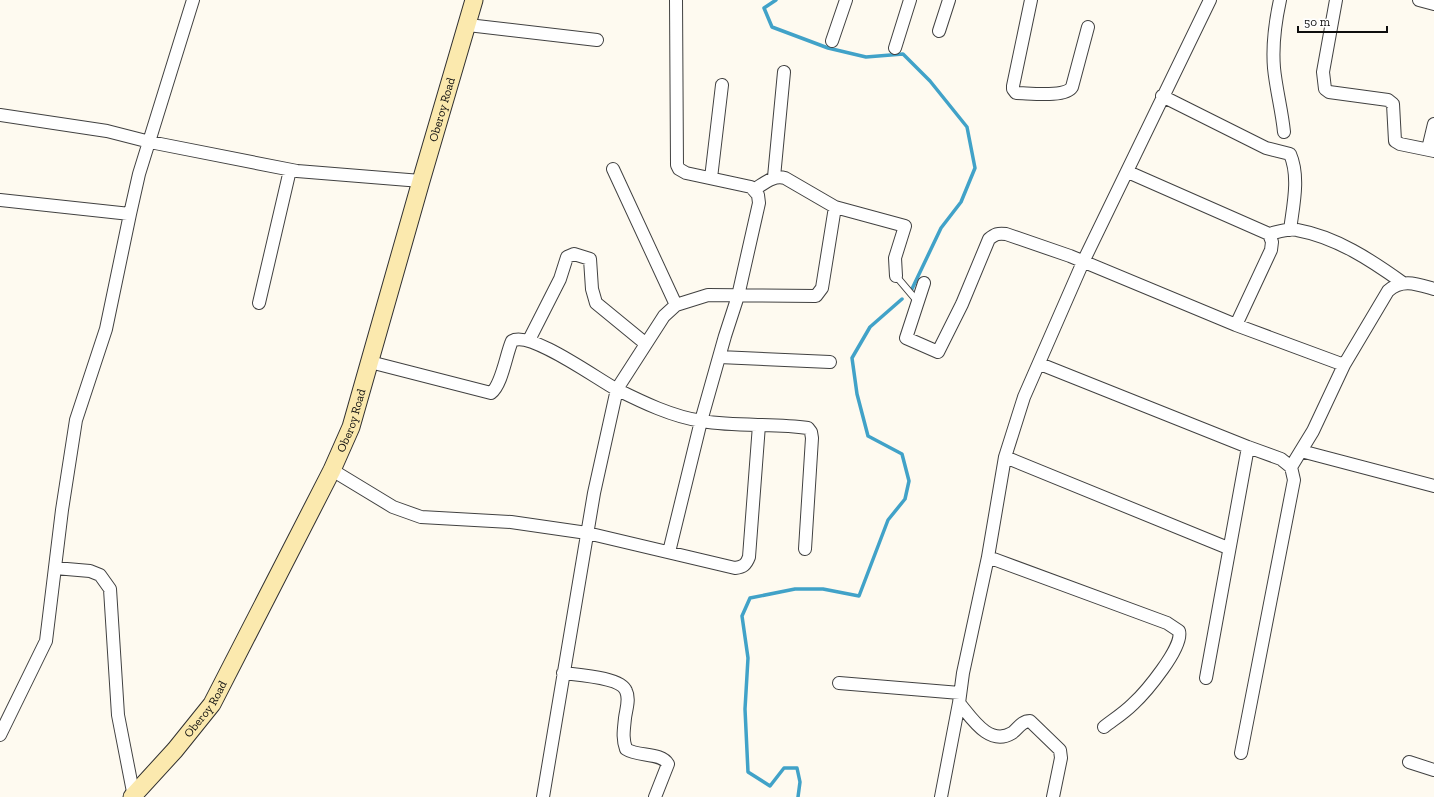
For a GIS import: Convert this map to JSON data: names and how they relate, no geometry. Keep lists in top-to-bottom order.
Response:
{
  "streets": {
    "street": ["Oberoy Road"]
  },
  "scale_bar": "50 m"
}
